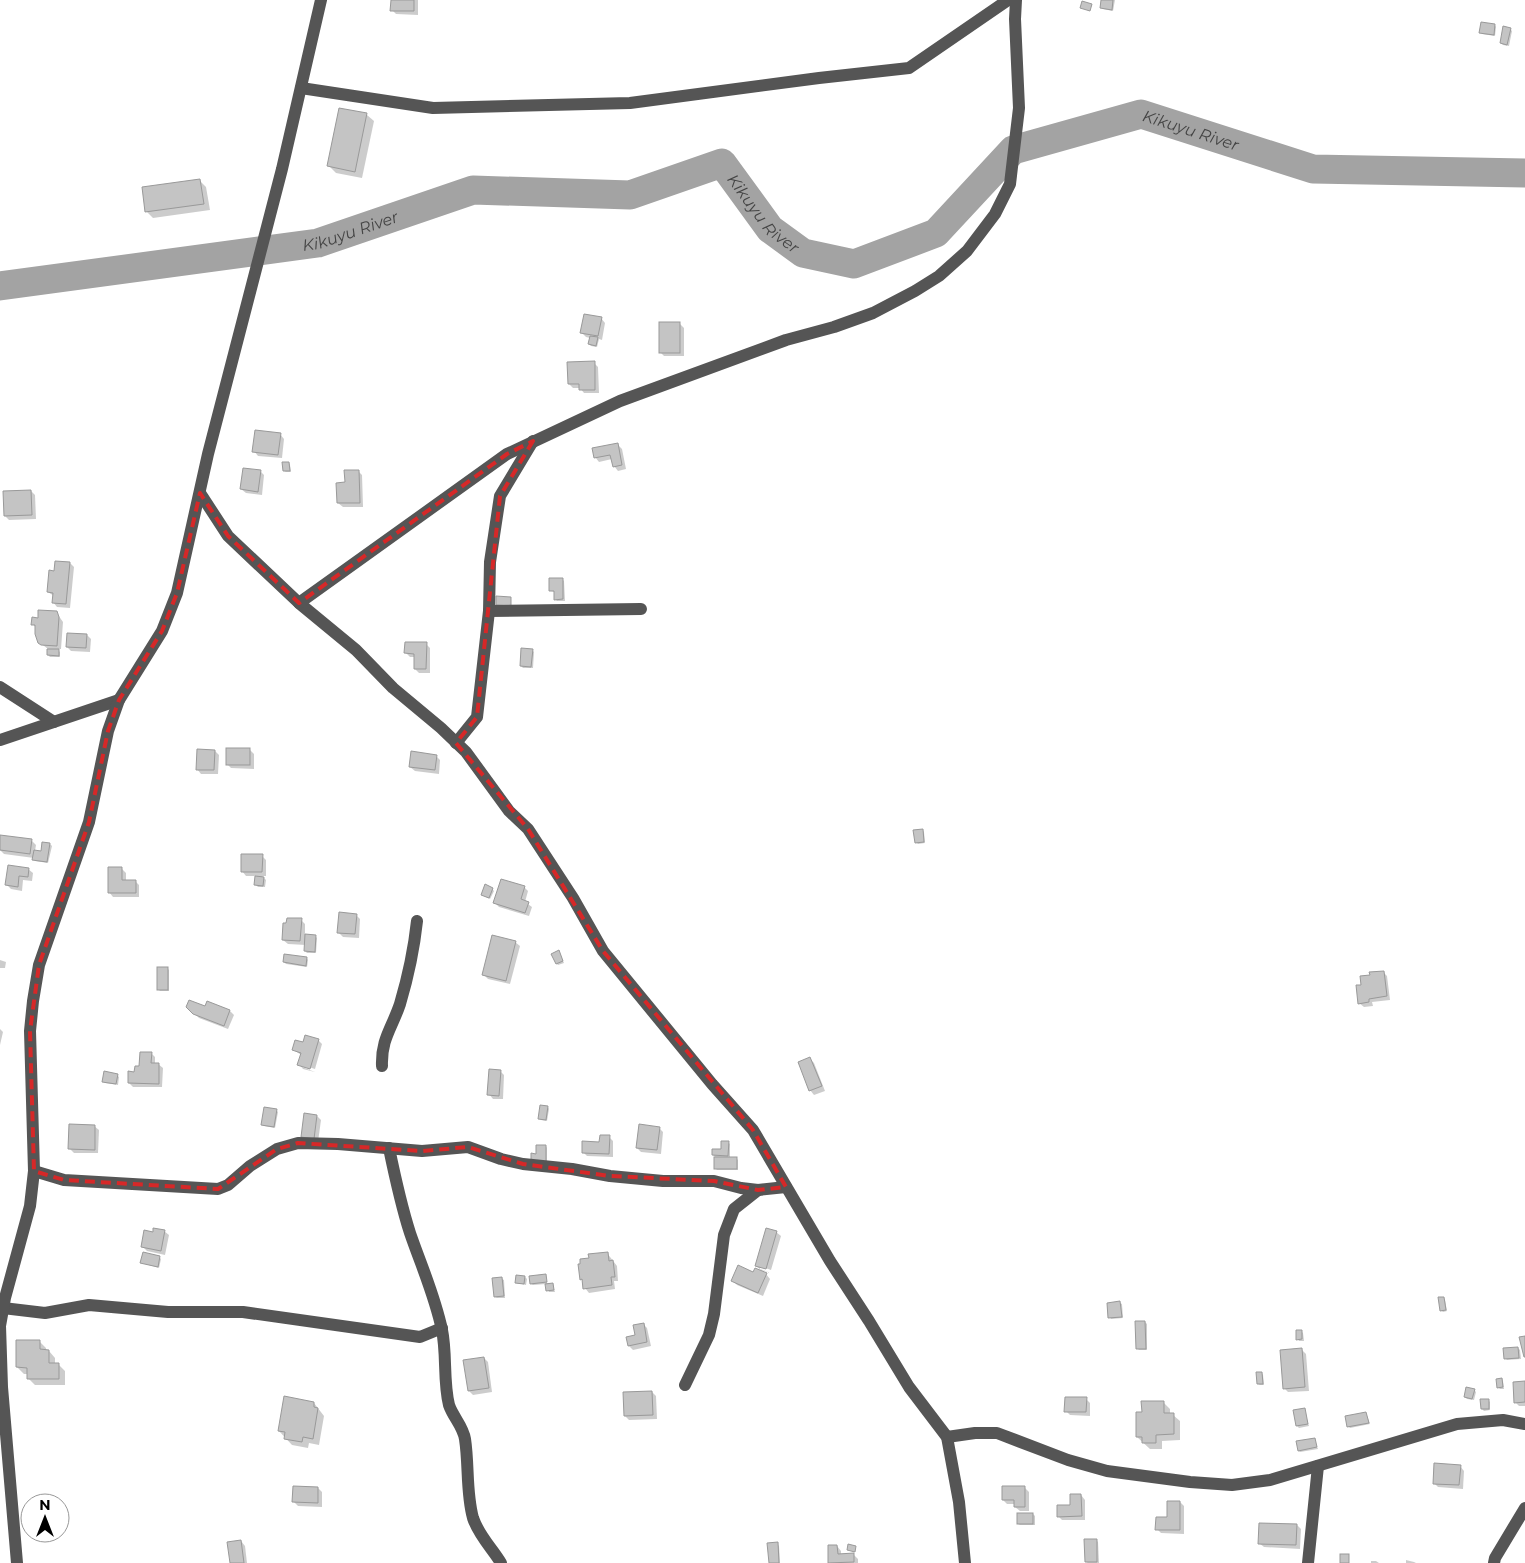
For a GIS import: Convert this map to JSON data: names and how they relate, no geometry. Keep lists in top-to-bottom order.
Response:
{
  "water": ["Kikuyu River"],
  "north": "top"
}
